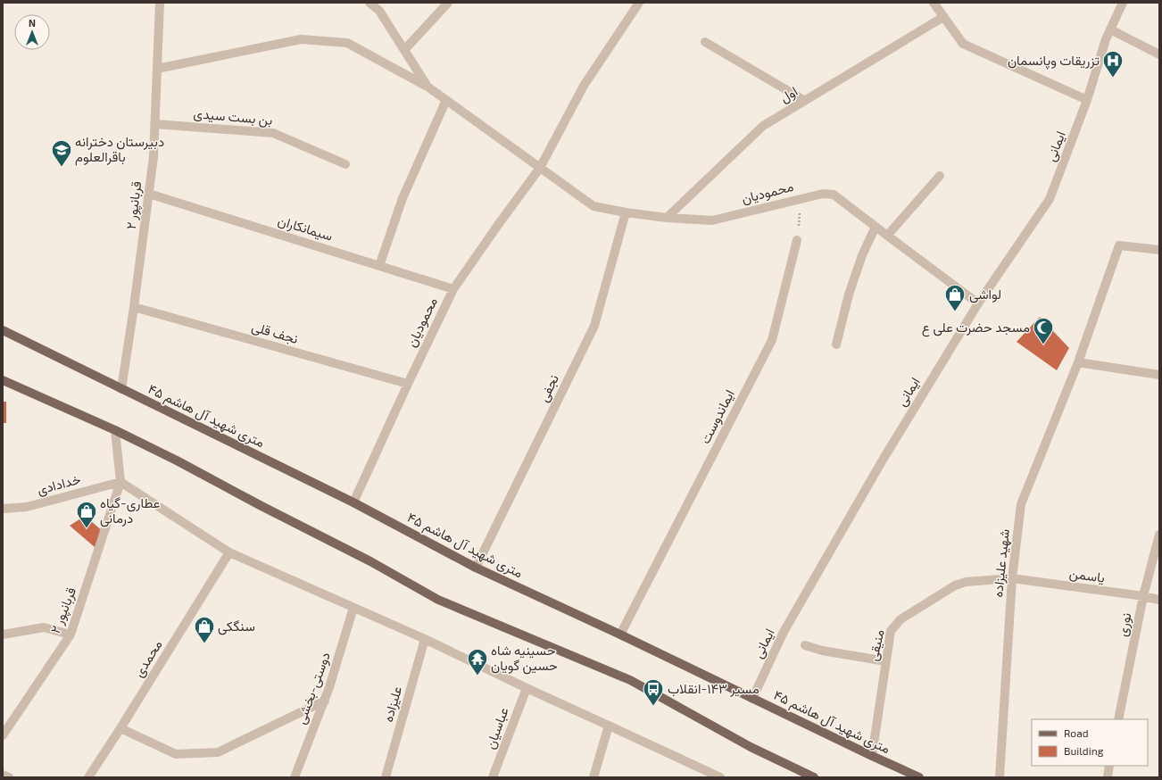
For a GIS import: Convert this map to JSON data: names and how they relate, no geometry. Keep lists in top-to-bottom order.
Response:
{
  "streets": {
    "main road": ["۴۵ متری شهید آل هاشم"],
    "street": [
      "اول",
      "بن بست سیدی",
      "ایمانی",
      "محمودیان",
      "قربانپور ۲",
      "سیمانکاران",
      "نجف قلی",
      "نجفی",
      "ایماندوست",
      "خدادادی",
      "شهید علیزاده",
      "یاسمن",
      "نوری",
      "منیقی",
      "محمدی",
      "دوستی-بخشی",
      "علیزاده",
      "عباسیان"
    ]
  },
  "crossings": [
    ["اول", "محمودیان"],
    ["بن بست سیدی", "قربانپور ۲"],
    ["ایمانی", "محمودیان"],
    ["ایمانی", "۴۵ متری شهید آل هاشم"],
    ["محمودیان", "سیمانکاران"],
    ["محمودیان", "نجف قلی"],
    ["محمودیان", "نجفی"],
    ["محمودیان", "۴۵ متری شهید آل هاشم"],
    ["قربانپور ۲", "سیمانکاران"],
    ["قربانپور ۲", "نجف قلی"],
    ["قربانپور ۲", "۴۵ متری شهید آل هاشم"],
    ["قربانپور ۲", "خدادادی"],
    ["نجفی", "۴۵ متری شهید آل هاشم"],
    ["۴۵ متری شهید آل هاشم", "ایماندوست"],
    ["۴۵ متری شهید آل هاشم", "منیقی"],
    ["شهید علیزاده", "یاسمن"],
    ["شهید علیزاده", "منیقی"],
    ["یاسمن", "نوری"],
    ["یاسمن", "منیقی"]
  ],
  "places": {
    "hospital": ["تزریقات وپانسمان"],
    "school or university": ["دبیرستان دخترانه باقرالعلوم"],
    "shop": ["لواشی", "عطاری-گیاه درمانی", "سنگکی"],
    "mosque": ["مسجد حضرت علی ع"],
    "temple": ["حسینیه شاه حسین گویان"],
    "bus stop": ["مسیر ۱۴۳-انقلاب"]
  },
  "legend": ["Road", "Building"],
  "north": "top"
}
